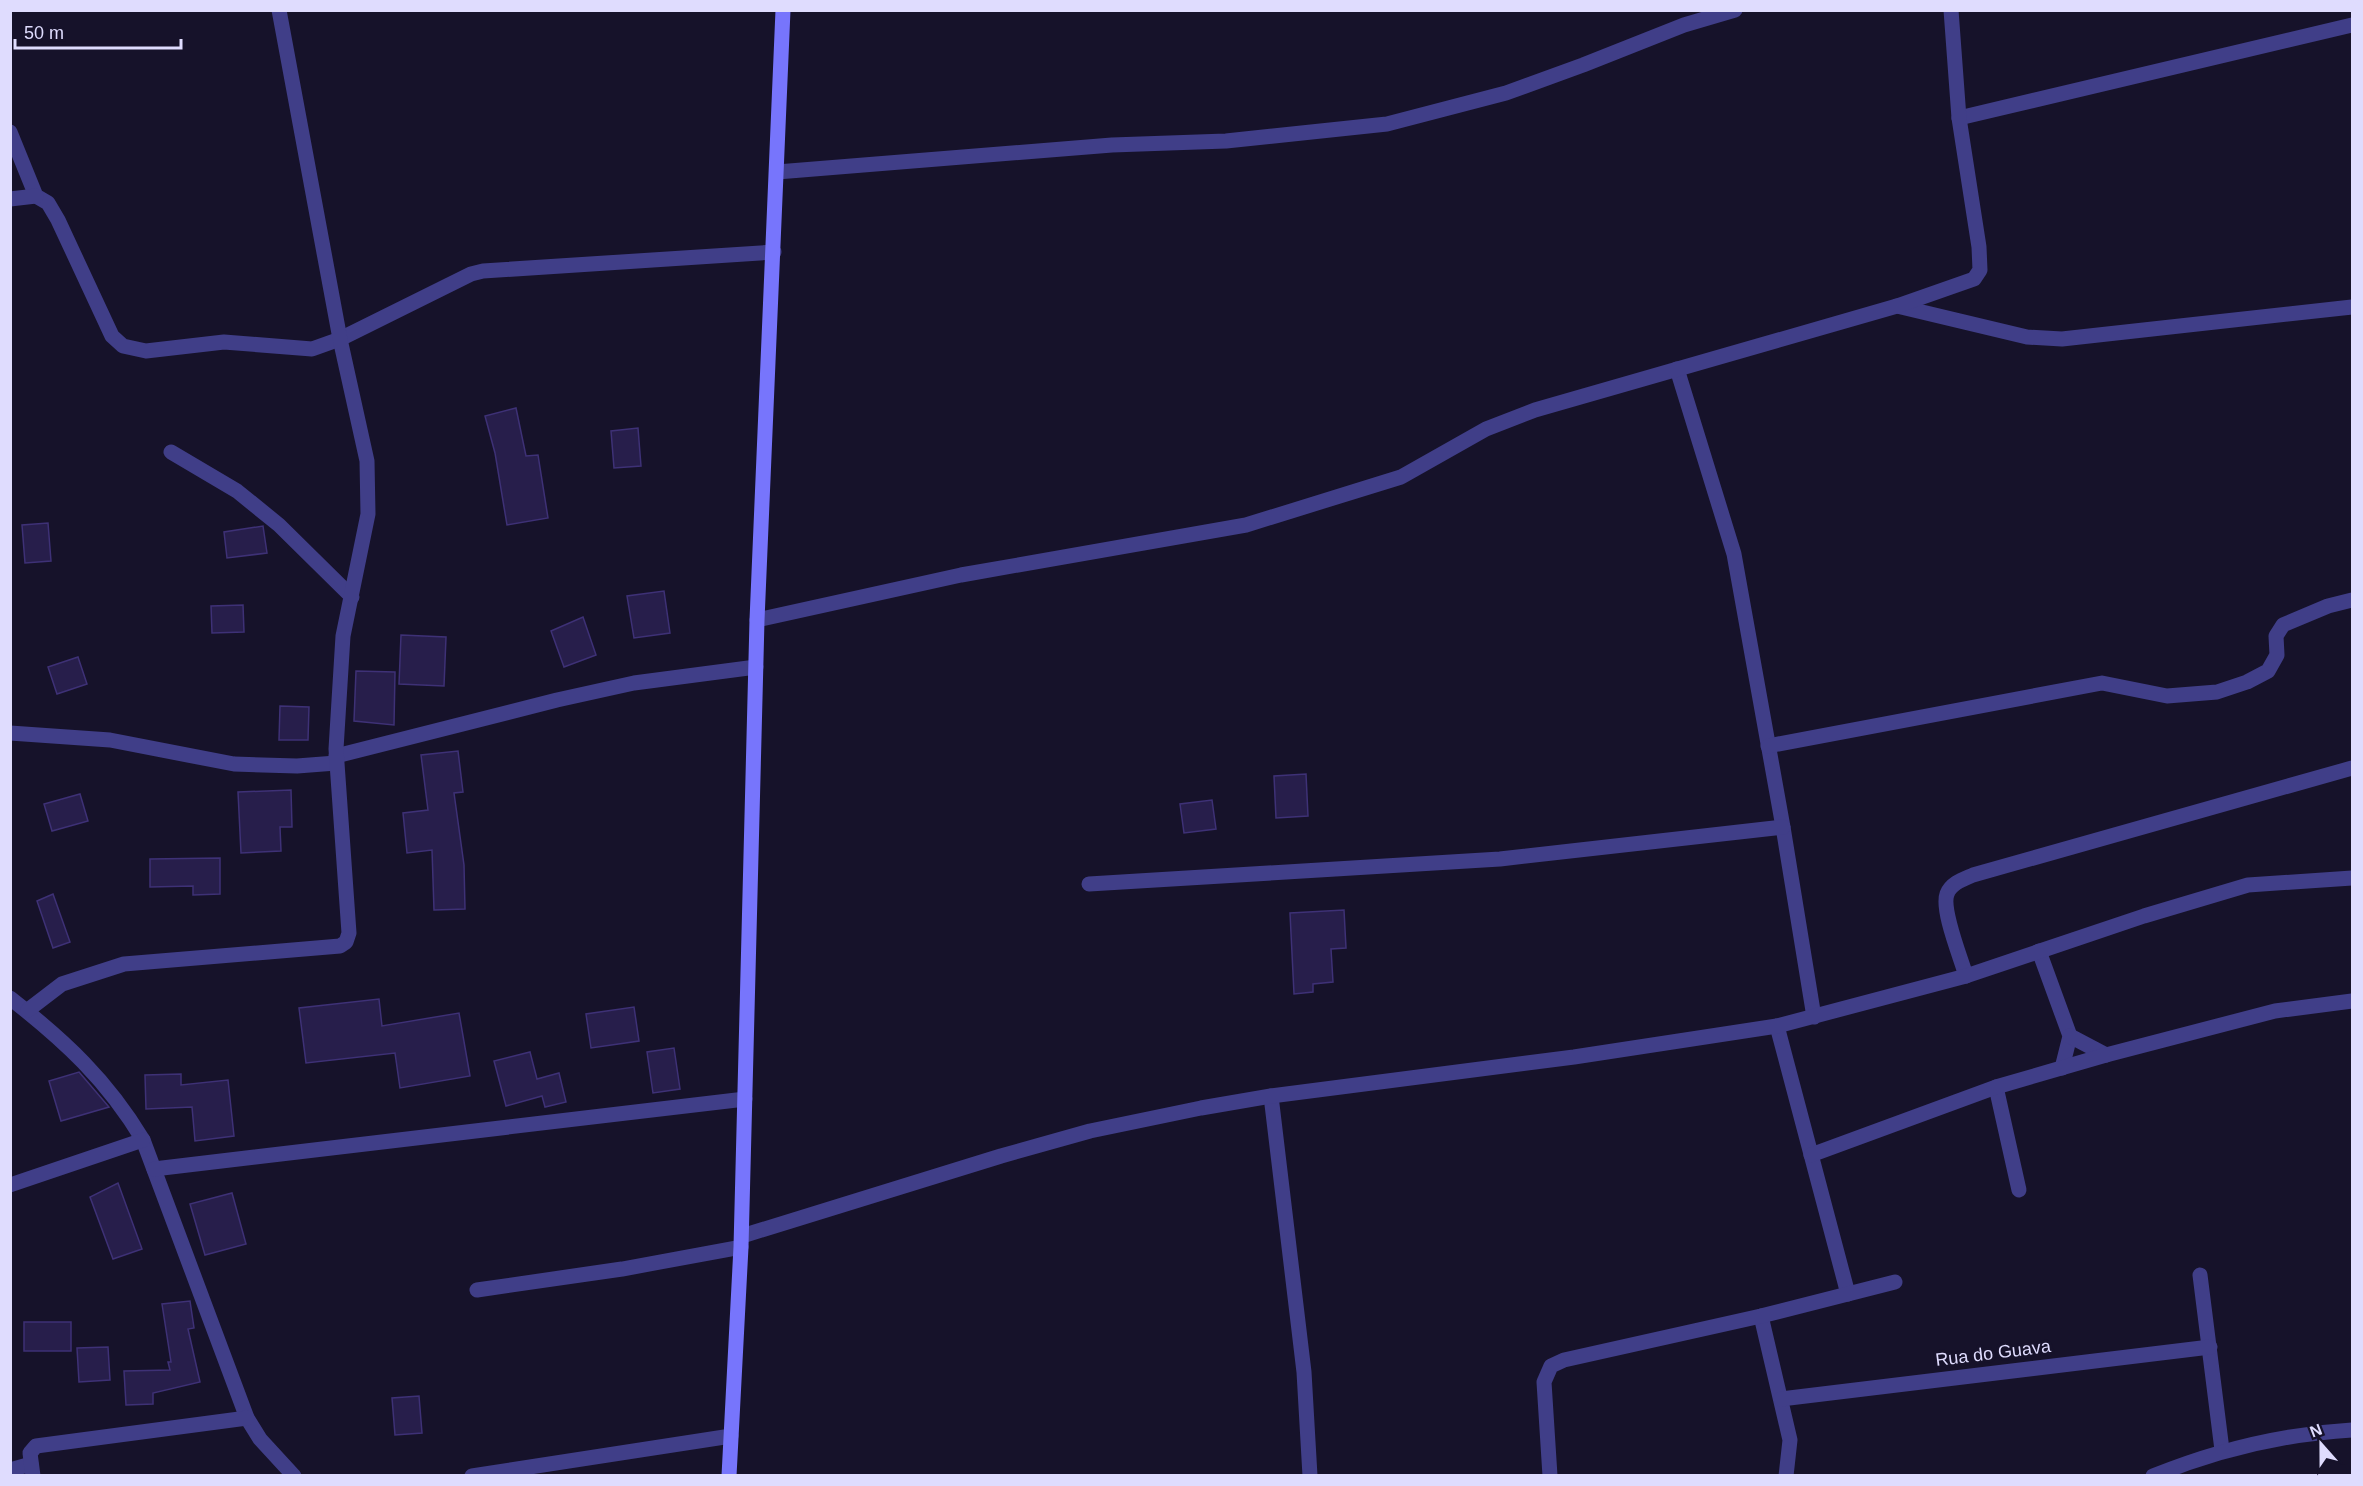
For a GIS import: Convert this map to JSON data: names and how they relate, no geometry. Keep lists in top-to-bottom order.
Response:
{
  "streets": {
    "street": ["Rua do Guava"]
  },
  "scale_bar": "50 m",
  "north": "top"
}
